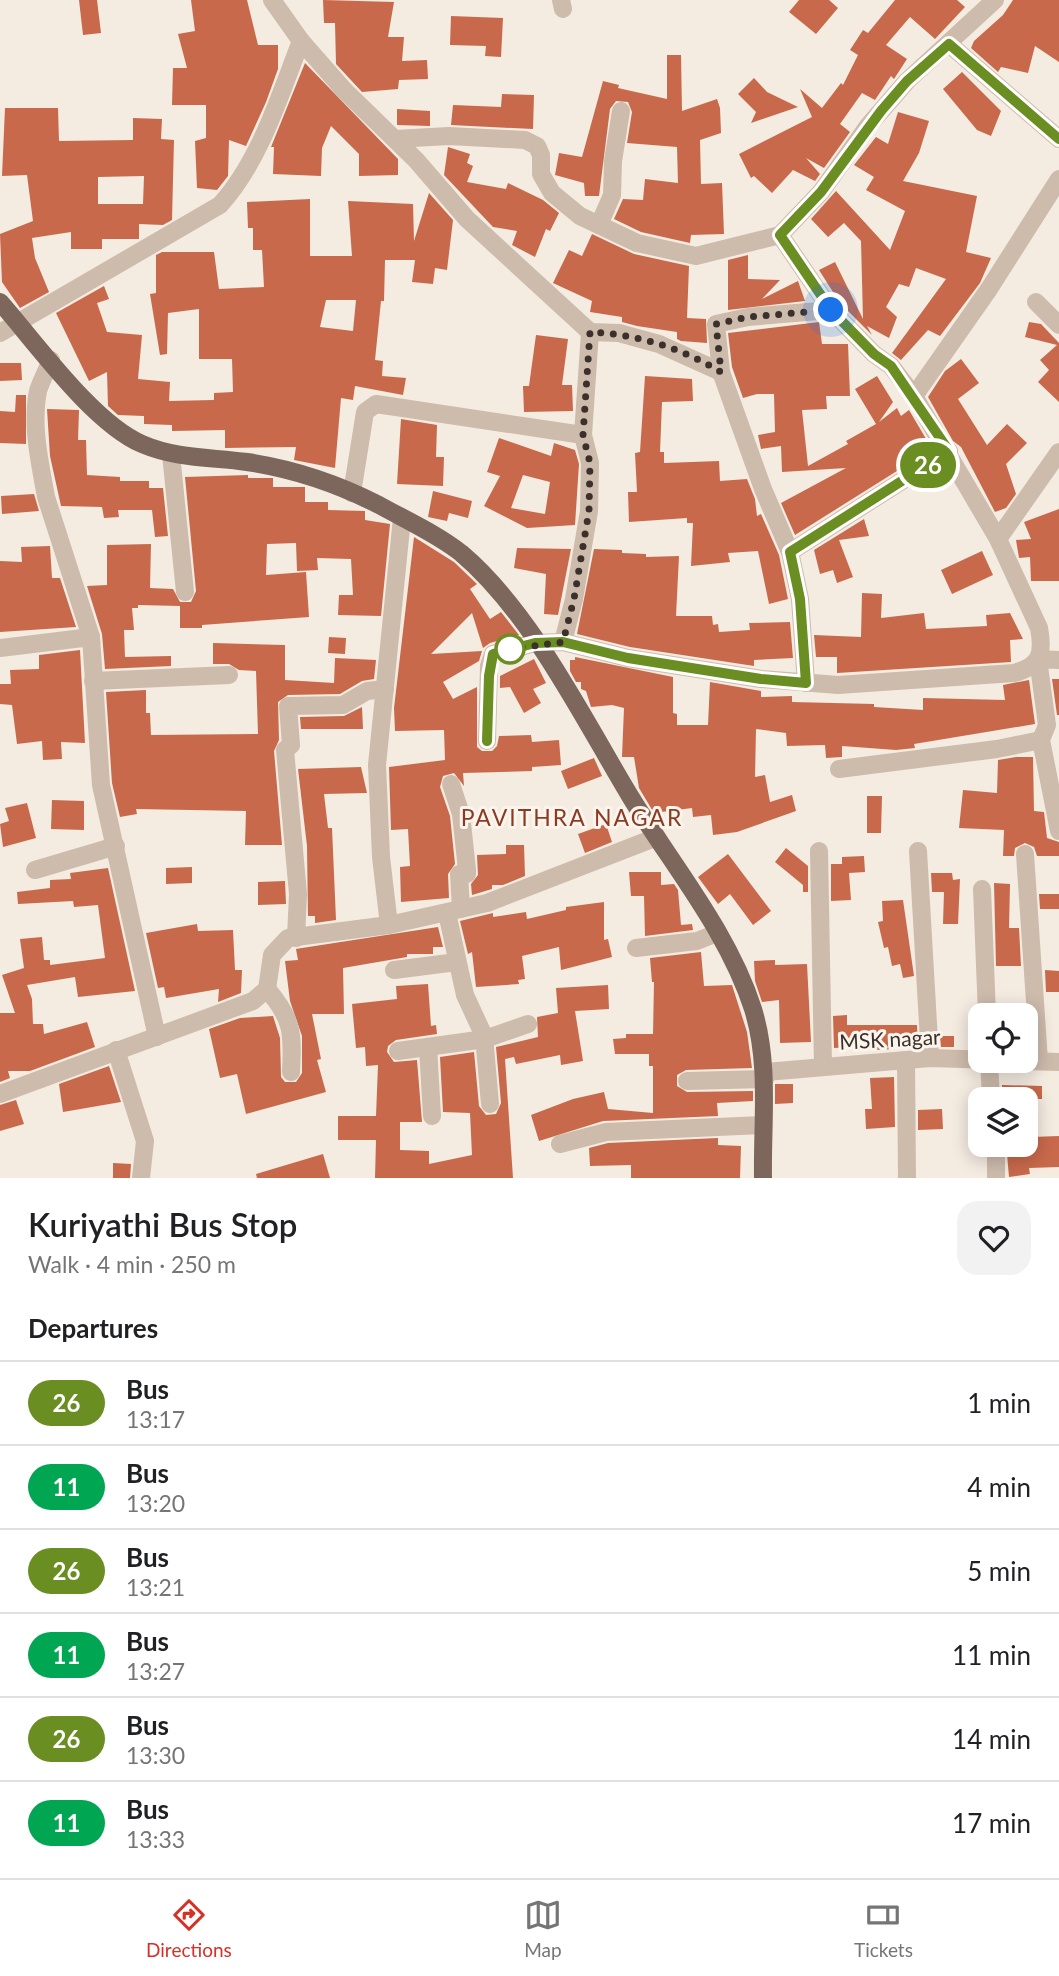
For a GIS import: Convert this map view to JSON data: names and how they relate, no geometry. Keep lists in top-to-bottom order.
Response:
{
  "streets": {
    "street": ["MSK nagar"]
  },
  "districts": ["PAVITHRA NAGAR"],
  "lines": ["bus line 26"],
  "page": {
    "on_map": "26",
    "heading": [
      ["Kuriyathi Bus Stop", "Walk · 4 min · 250 m"],
      "Departures"
    ],
    "list": [
      {
        "mark": "26",
        "name": "Bus",
        "note": "13:17",
        "value": "1 min"
      },
      {
        "mark": "11",
        "name": "Bus",
        "note": "13:20",
        "value": "4 min"
      },
      {
        "mark": "26",
        "name": "Bus",
        "note": "13:21",
        "value": "5 min"
      },
      {
        "mark": "11",
        "name": "Bus",
        "note": "13:27",
        "value": "11 min"
      },
      {
        "mark": "26",
        "name": "Bus",
        "note": "13:30",
        "value": "14 min"
      },
      {
        "mark": "11",
        "name": "Bus",
        "note": "13:33",
        "value": "17 min"
      }
    ],
    "tabs": ["Directions", "Map", "Tickets"]
  }
}
